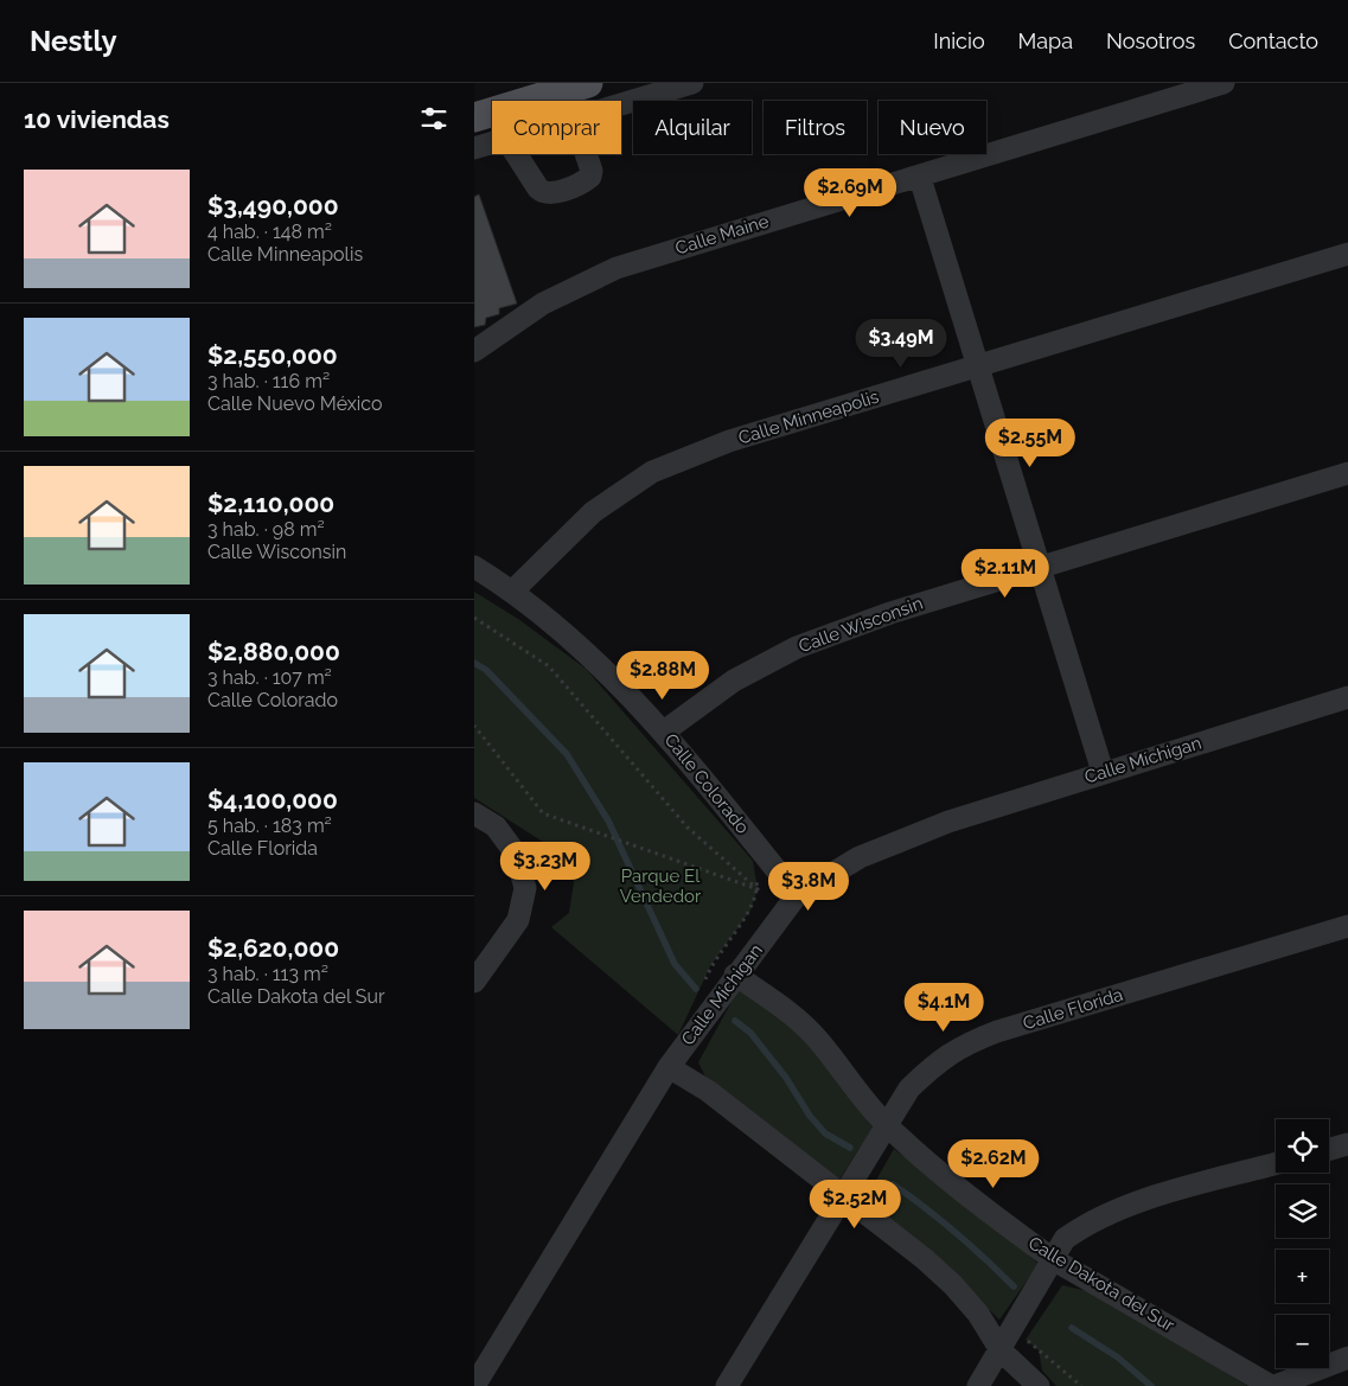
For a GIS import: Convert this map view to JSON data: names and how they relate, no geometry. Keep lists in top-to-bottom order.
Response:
{
  "streets": {
    "street": [
      "Calle Maine",
      "Calle Minneapolis",
      "Calle Wisconsin",
      "Calle Míchigan",
      "Calle Colorado",
      "Calle Florida",
      "Calle Dakota del Sur"
    ]
  },
  "crossings": [
    ["Calle Minneapolis", "Calle Colorado"],
    ["Calle Wisconsin", "Calle Colorado"],
    ["Calle Míchigan", "Calle Colorado"],
    ["Calle Míchigan", "Calle Dakota del Sur"],
    ["Calle Florida", "Calle Dakota del Sur"]
  ],
  "parks": ["Parque El Vendedor"],
  "page": {
    "header": "Nestly",
    "nav": [
      "Inicio",
      "Mapa",
      "Nosotros",
      "Contacto"
    ],
    "heading": "10 viviendas",
    "chip": [
      "Comprar",
      "Alquilar",
      "Filtros",
      "Nuevo"
    ],
    "list": [
      {
        "name": "$3,490,000",
        "note": "4 hab. · 148 m² · Calle Minneapolis"
      },
      {
        "name": "$2,550,000",
        "note": "3 hab. · 116 m² · Calle Nuevo México"
      },
      {
        "name": "$2,110,000",
        "note": "3 hab. · 98 m² · Calle Wisconsin"
      },
      {
        "name": "$2,880,000",
        "note": "3 hab. · 107 m² · Calle Colorado"
      },
      {
        "name": "$4,100,000",
        "note": "5 hab. · 183 m² · Calle Florida"
      },
      {
        "name": "$2,620,000",
        "note": "3 hab. · 113 m² · Calle Dakota del Sur"
      }
    ],
    "price": [
      "$2.69M",
      "$3.49M",
      "$2.55M",
      "$2.11M",
      "$2.88M",
      "$3.23M",
      "$3.8M",
      "$4.1M",
      "$2.62M",
      "$2.52M"
    ],
    "map_buttons": ["+", "−"]
  }
}
